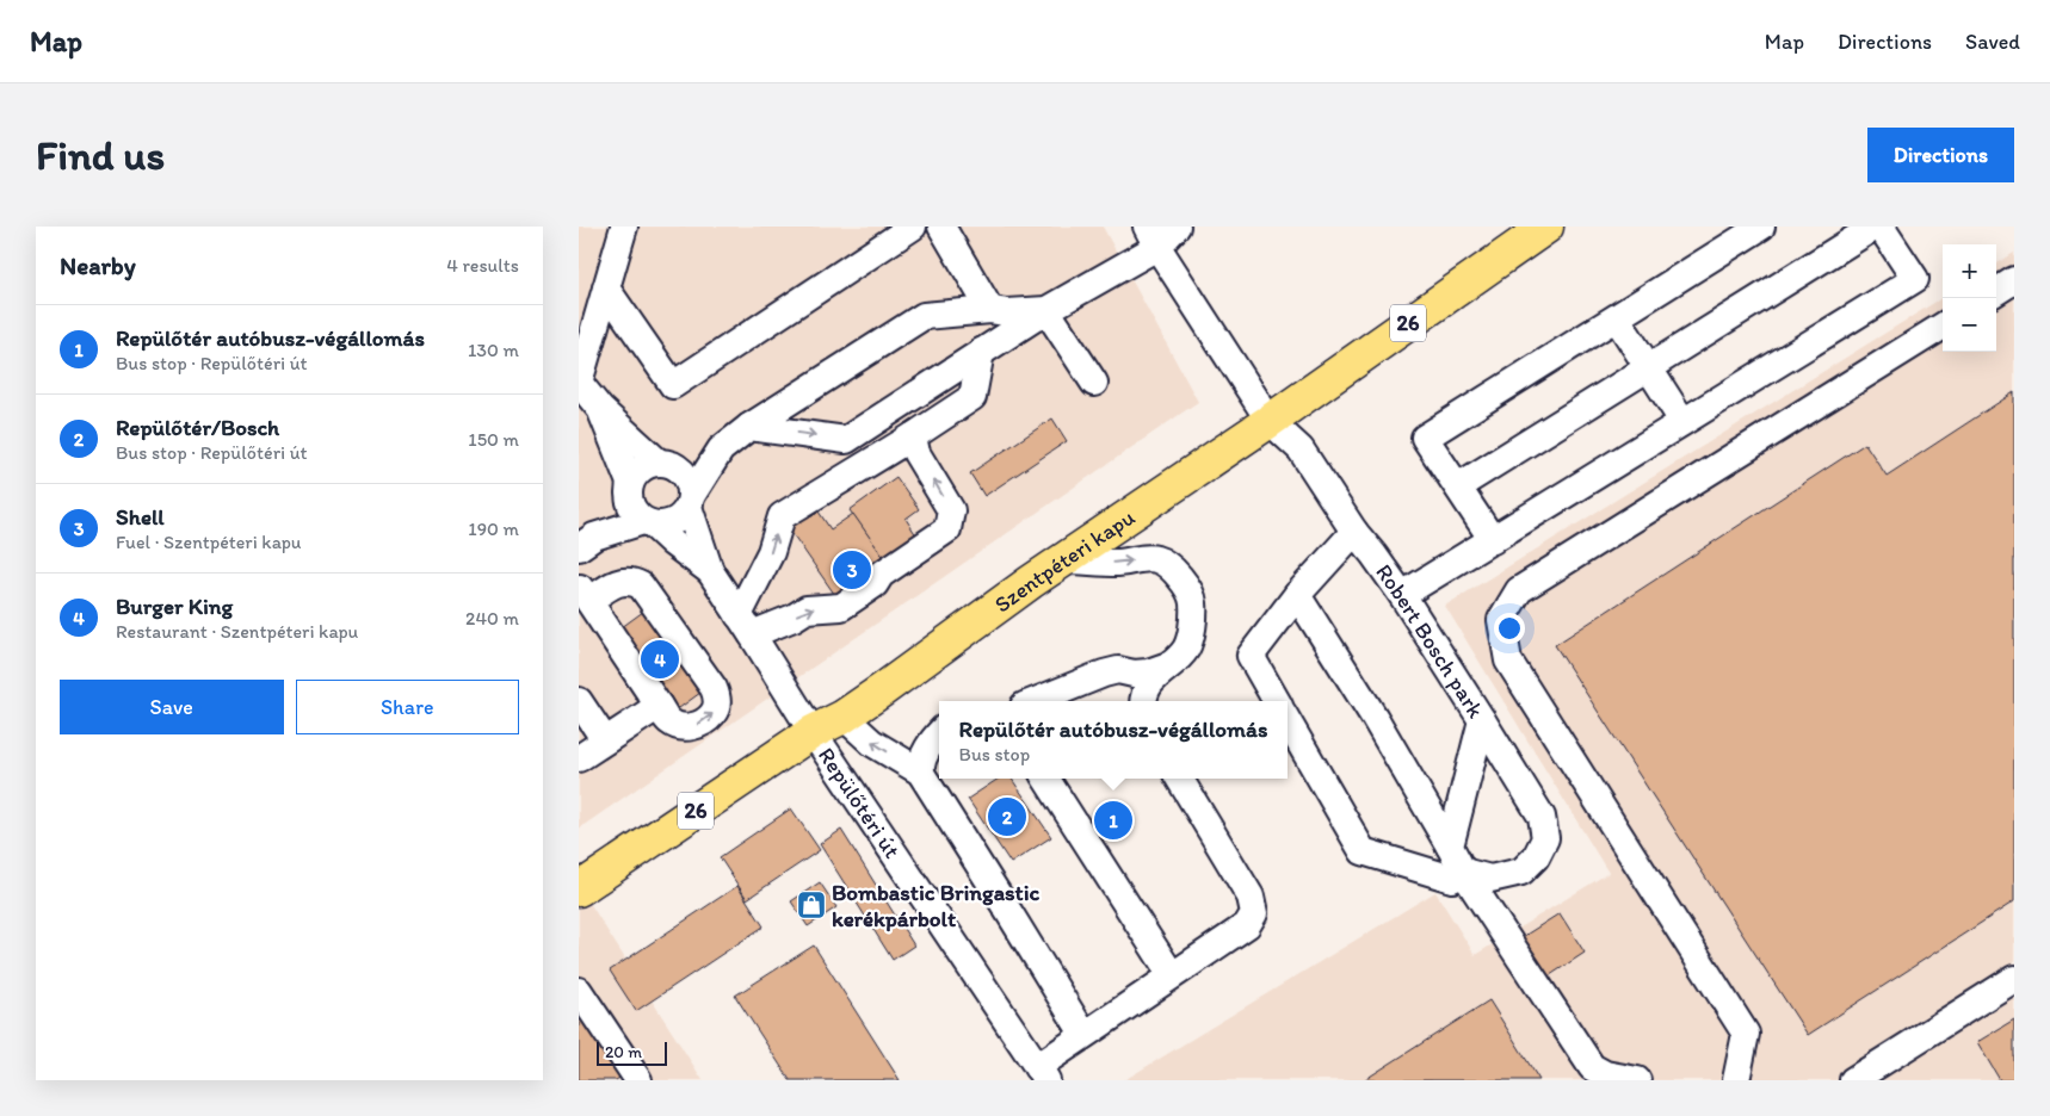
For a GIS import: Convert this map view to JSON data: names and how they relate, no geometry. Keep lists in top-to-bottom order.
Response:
{
  "streets": {
    "main road": ["26", "Szentpéteri kapu"],
    "street": ["Robert Bosch park", "Repülőtéri út"]
  },
  "crossings": [
    ["Szentpéteri kapu", "Robert Bosch park"],
    ["Szentpéteri kapu", "Repülőtéri út"]
  ],
  "places": {
    "shop": ["Bombastic Bringastic kerékpárbolt"]
  },
  "scale_bar": "20 m",
  "page": {
    "header": "Map",
    "nav": ["Map", "Directions", "Saved"],
    "buttons": [
      "Directions",
      ["Save", "Share"]
    ],
    "title": "Find us",
    "heading": ["Nearby", "4 results"],
    "map_buttons": ["+", "−"],
    "list": [
      {
        "mark": "1",
        "name": "Repülőtér autóbusz-végállomás",
        "note": "Bus stop · Repülőtéri út",
        "value": "130 m"
      },
      {
        "mark": "2",
        "name": "Repülőtér/Bosch",
        "note": "Bus stop · Repülőtéri út",
        "value": "150 m"
      },
      {
        "mark": "3",
        "name": "Shell",
        "note": "Fuel · Szentpéteri kapu",
        "value": "190 m"
      },
      {
        "mark": "4",
        "name": "Burger King",
        "note": "Restaurant · Szentpéteri kapu",
        "value": "240 m"
      }
    ],
    "pins": [
      "3",
      "4",
      "2",
      "1"
    ],
    "popup": ["Repülőtér autóbusz-végállomás", "Bus stop"],
    "scale": "20 m"
  }
}
